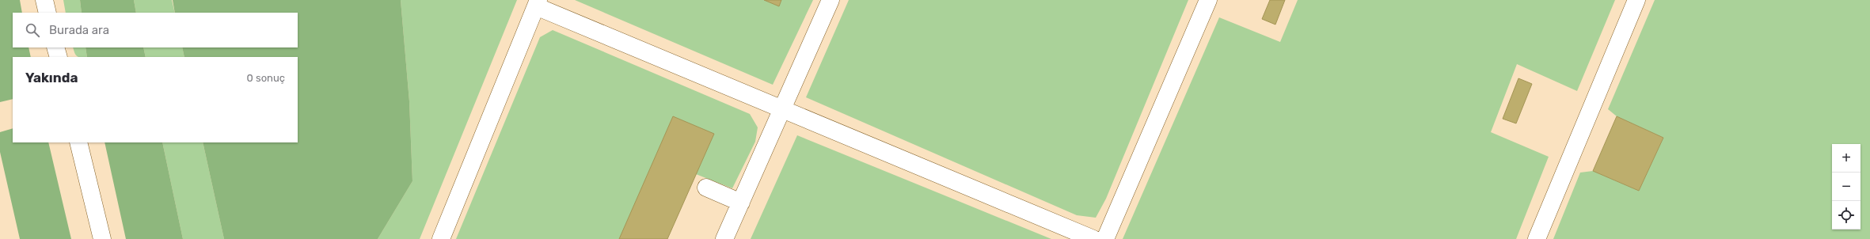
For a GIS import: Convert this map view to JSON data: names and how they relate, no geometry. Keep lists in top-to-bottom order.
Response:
{
  "page": {
    "search": "Burada ara",
    "heading": ["Yakında", "0 sonuç"],
    "map_buttons": ["+", "−"]
  }
}
